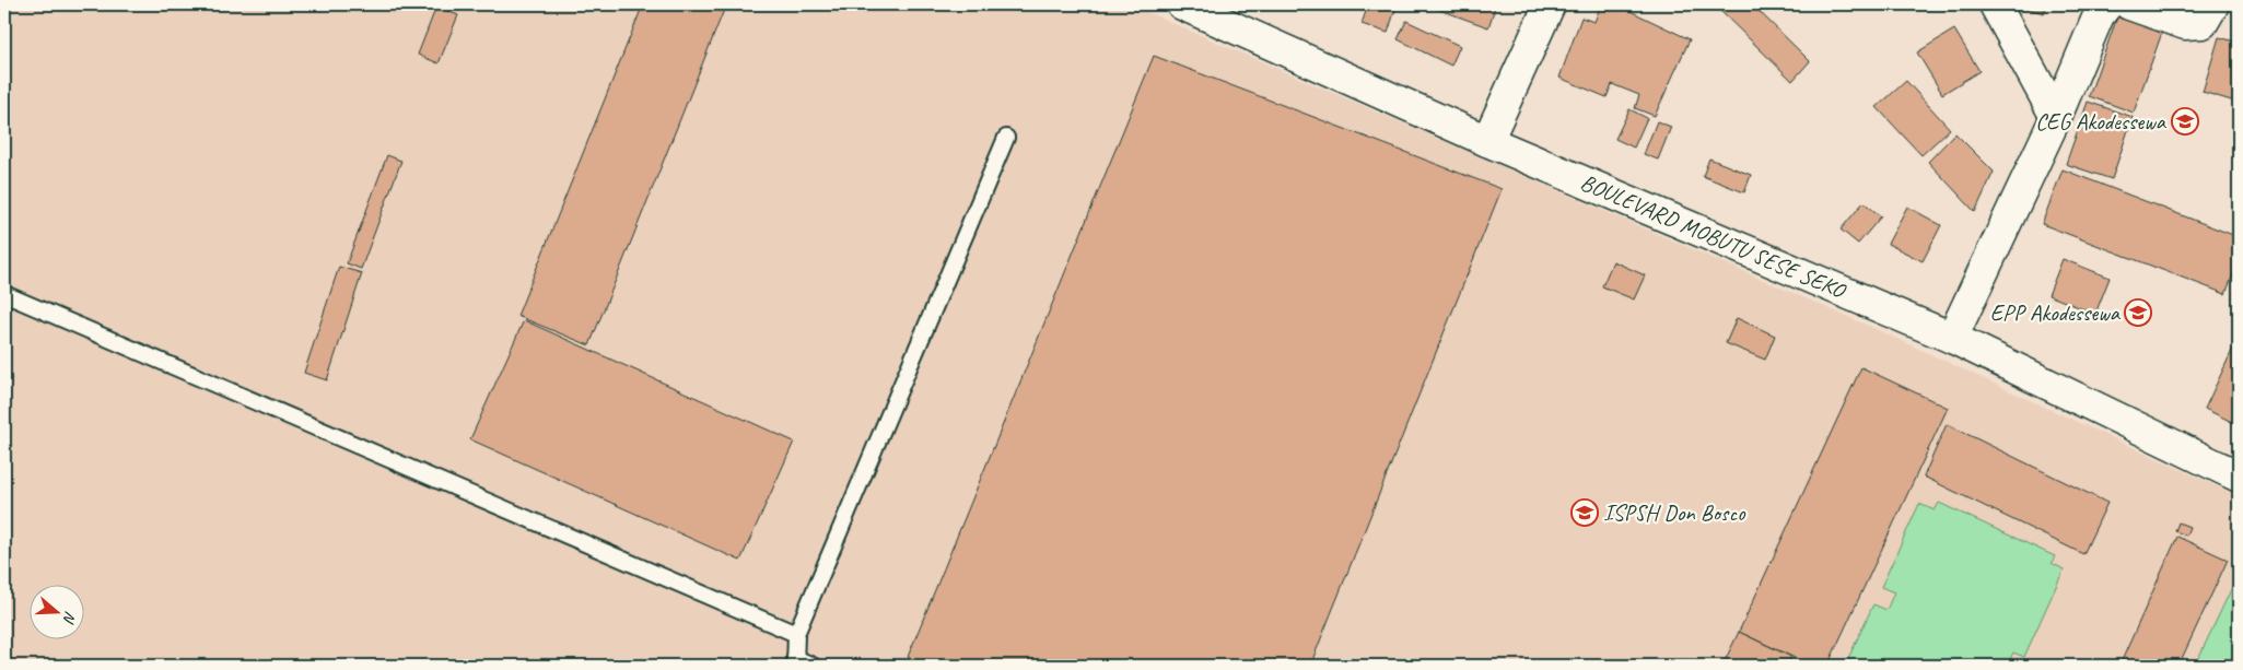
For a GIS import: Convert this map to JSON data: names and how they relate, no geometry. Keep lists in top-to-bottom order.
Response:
{
  "streets": {
    "street": ["BOULEVARD MOBUTU SESE SEKO"]
  },
  "places": {
    "school or university": ["CEG Akodessewa", "EPP Akodessewa", "ISPSH Don Bosco"]
  },
  "north": "right"
}
